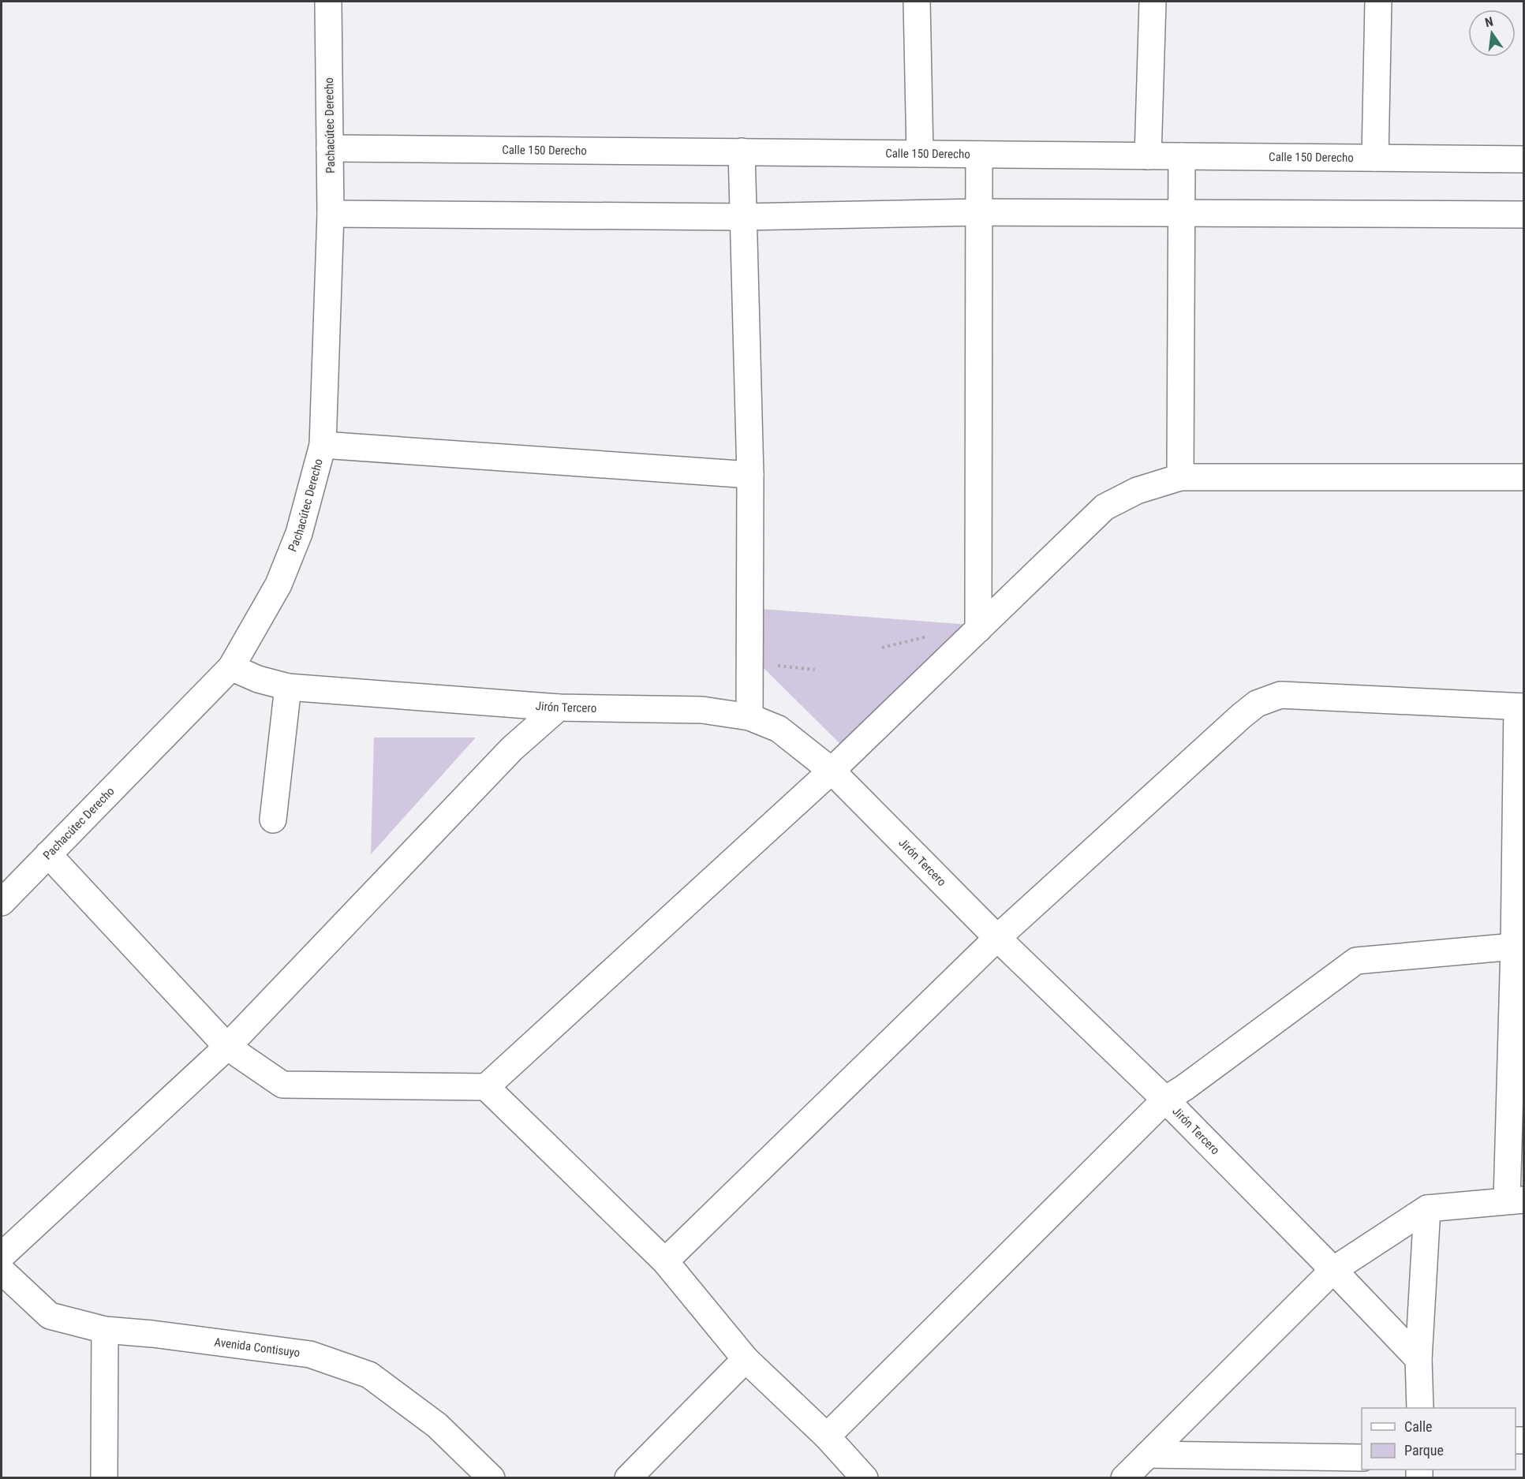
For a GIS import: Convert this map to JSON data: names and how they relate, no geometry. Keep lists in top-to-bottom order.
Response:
{
  "streets": {
    "street": [
      "Pachacútec Derecho",
      "Calle 150 Derecho",
      "Jirón Tercero",
      "Avenida Contisuyo"
    ]
  },
  "crossings": [
    ["Pachacútec Derecho", "Calle 150 Derecho"],
    ["Pachacútec Derecho", "Jirón Tercero"]
  ],
  "legend": ["Calle", "Parque"],
  "north": "top"
}
